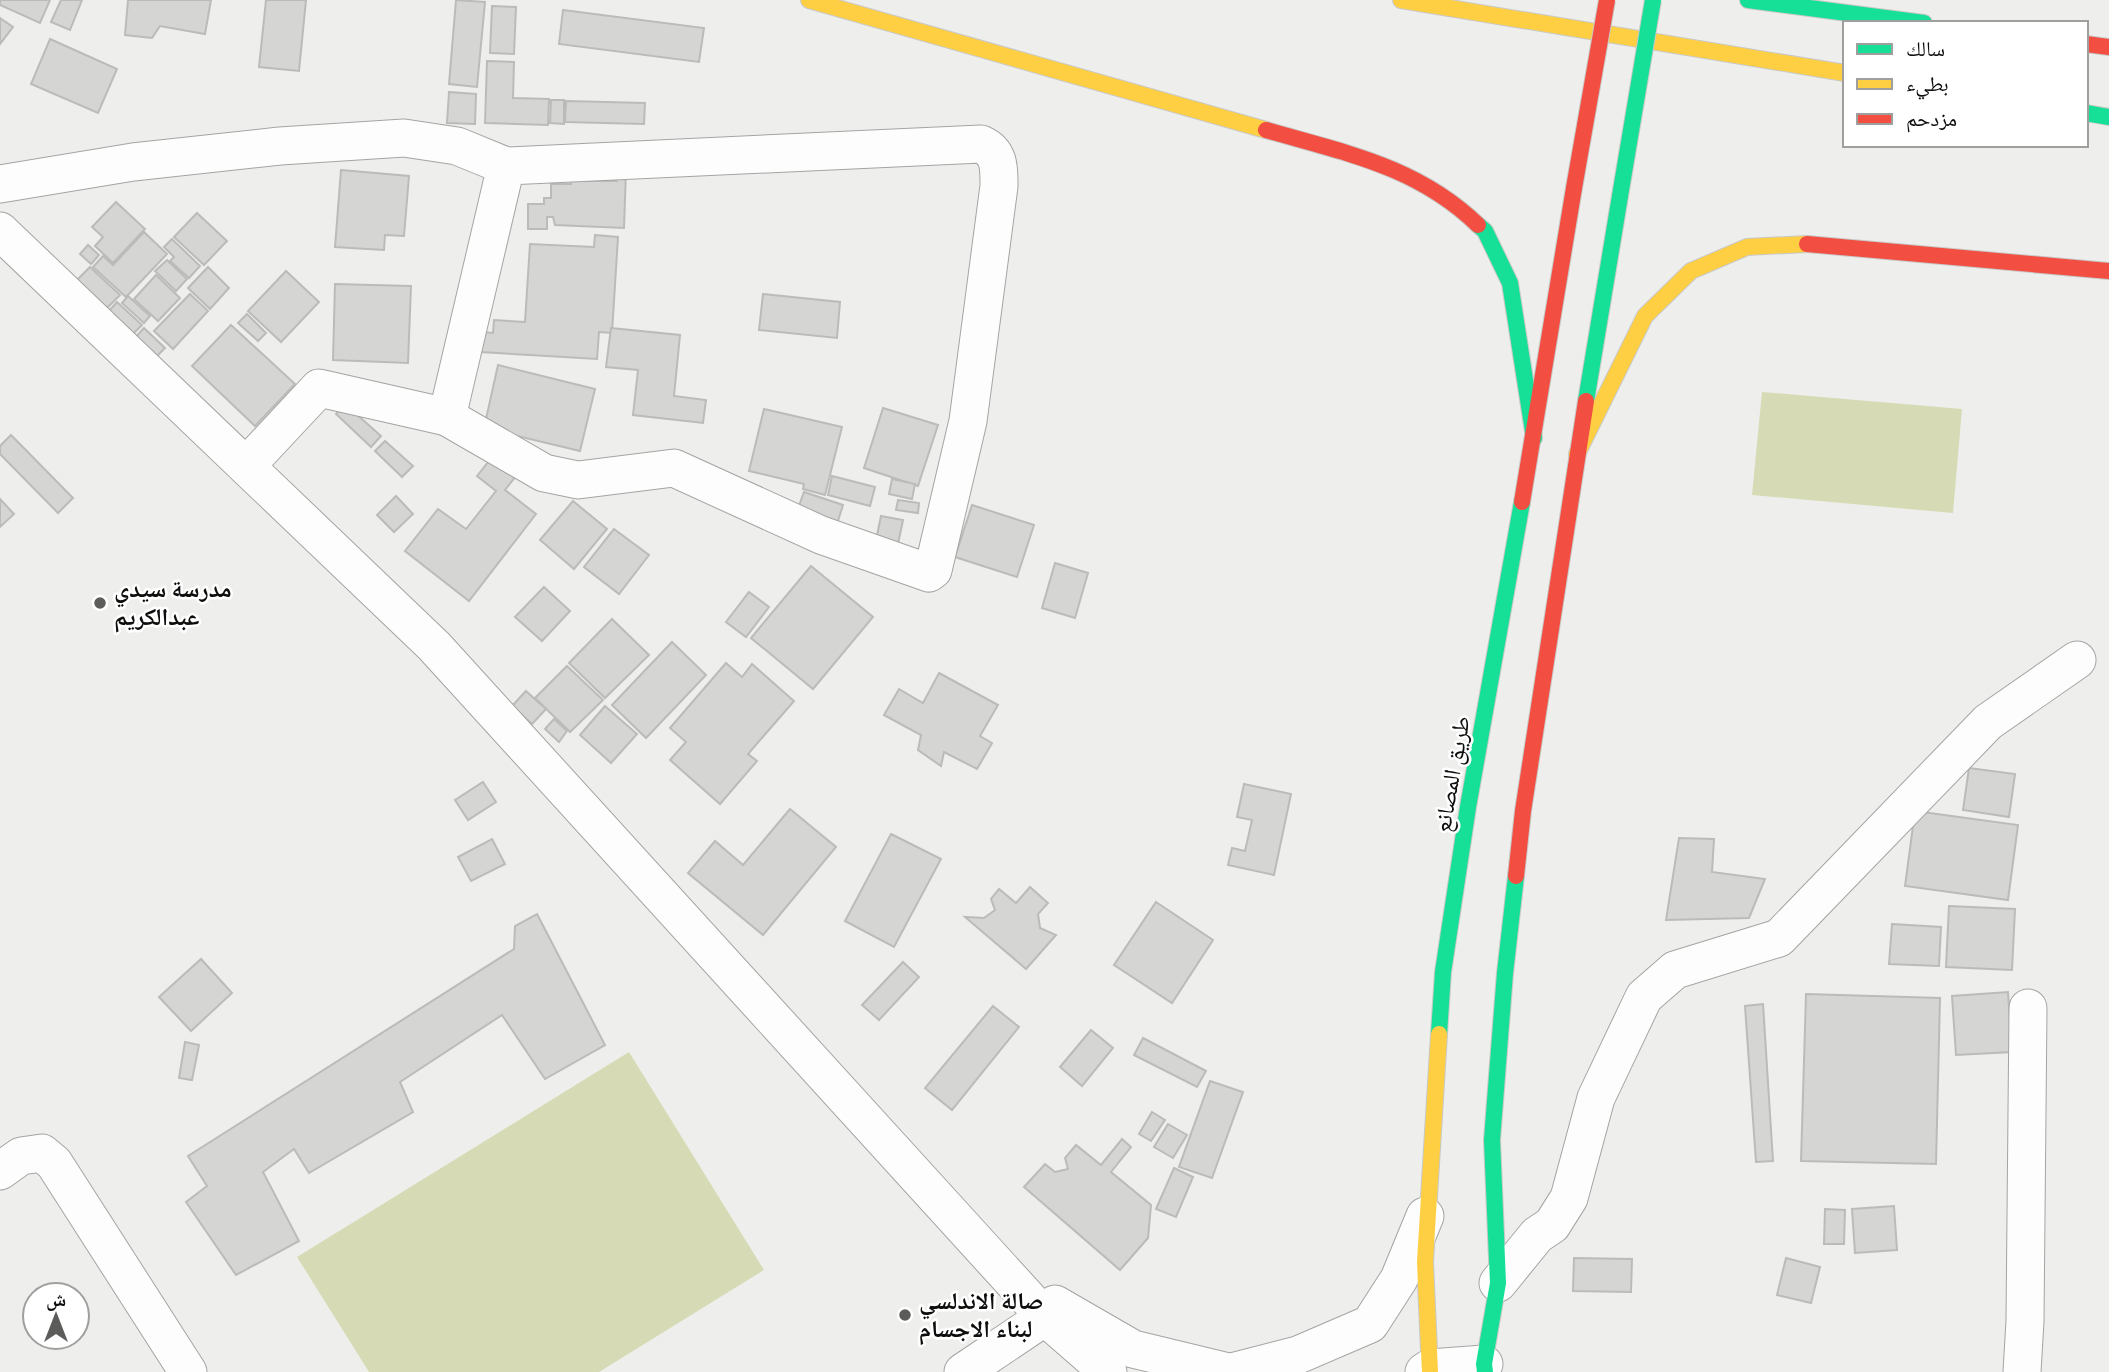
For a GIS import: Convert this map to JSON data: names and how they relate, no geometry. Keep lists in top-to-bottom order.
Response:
{
  "streets": {
    "main road": ["طريق المصانع"]
  },
  "places": ["مدرسة سيدي عبدالكريم", "صالة الاندلسي لبناء الاجسام"],
  "legend": ["سالك", "بطيء", "مزدحم"],
  "north": "top"
}
